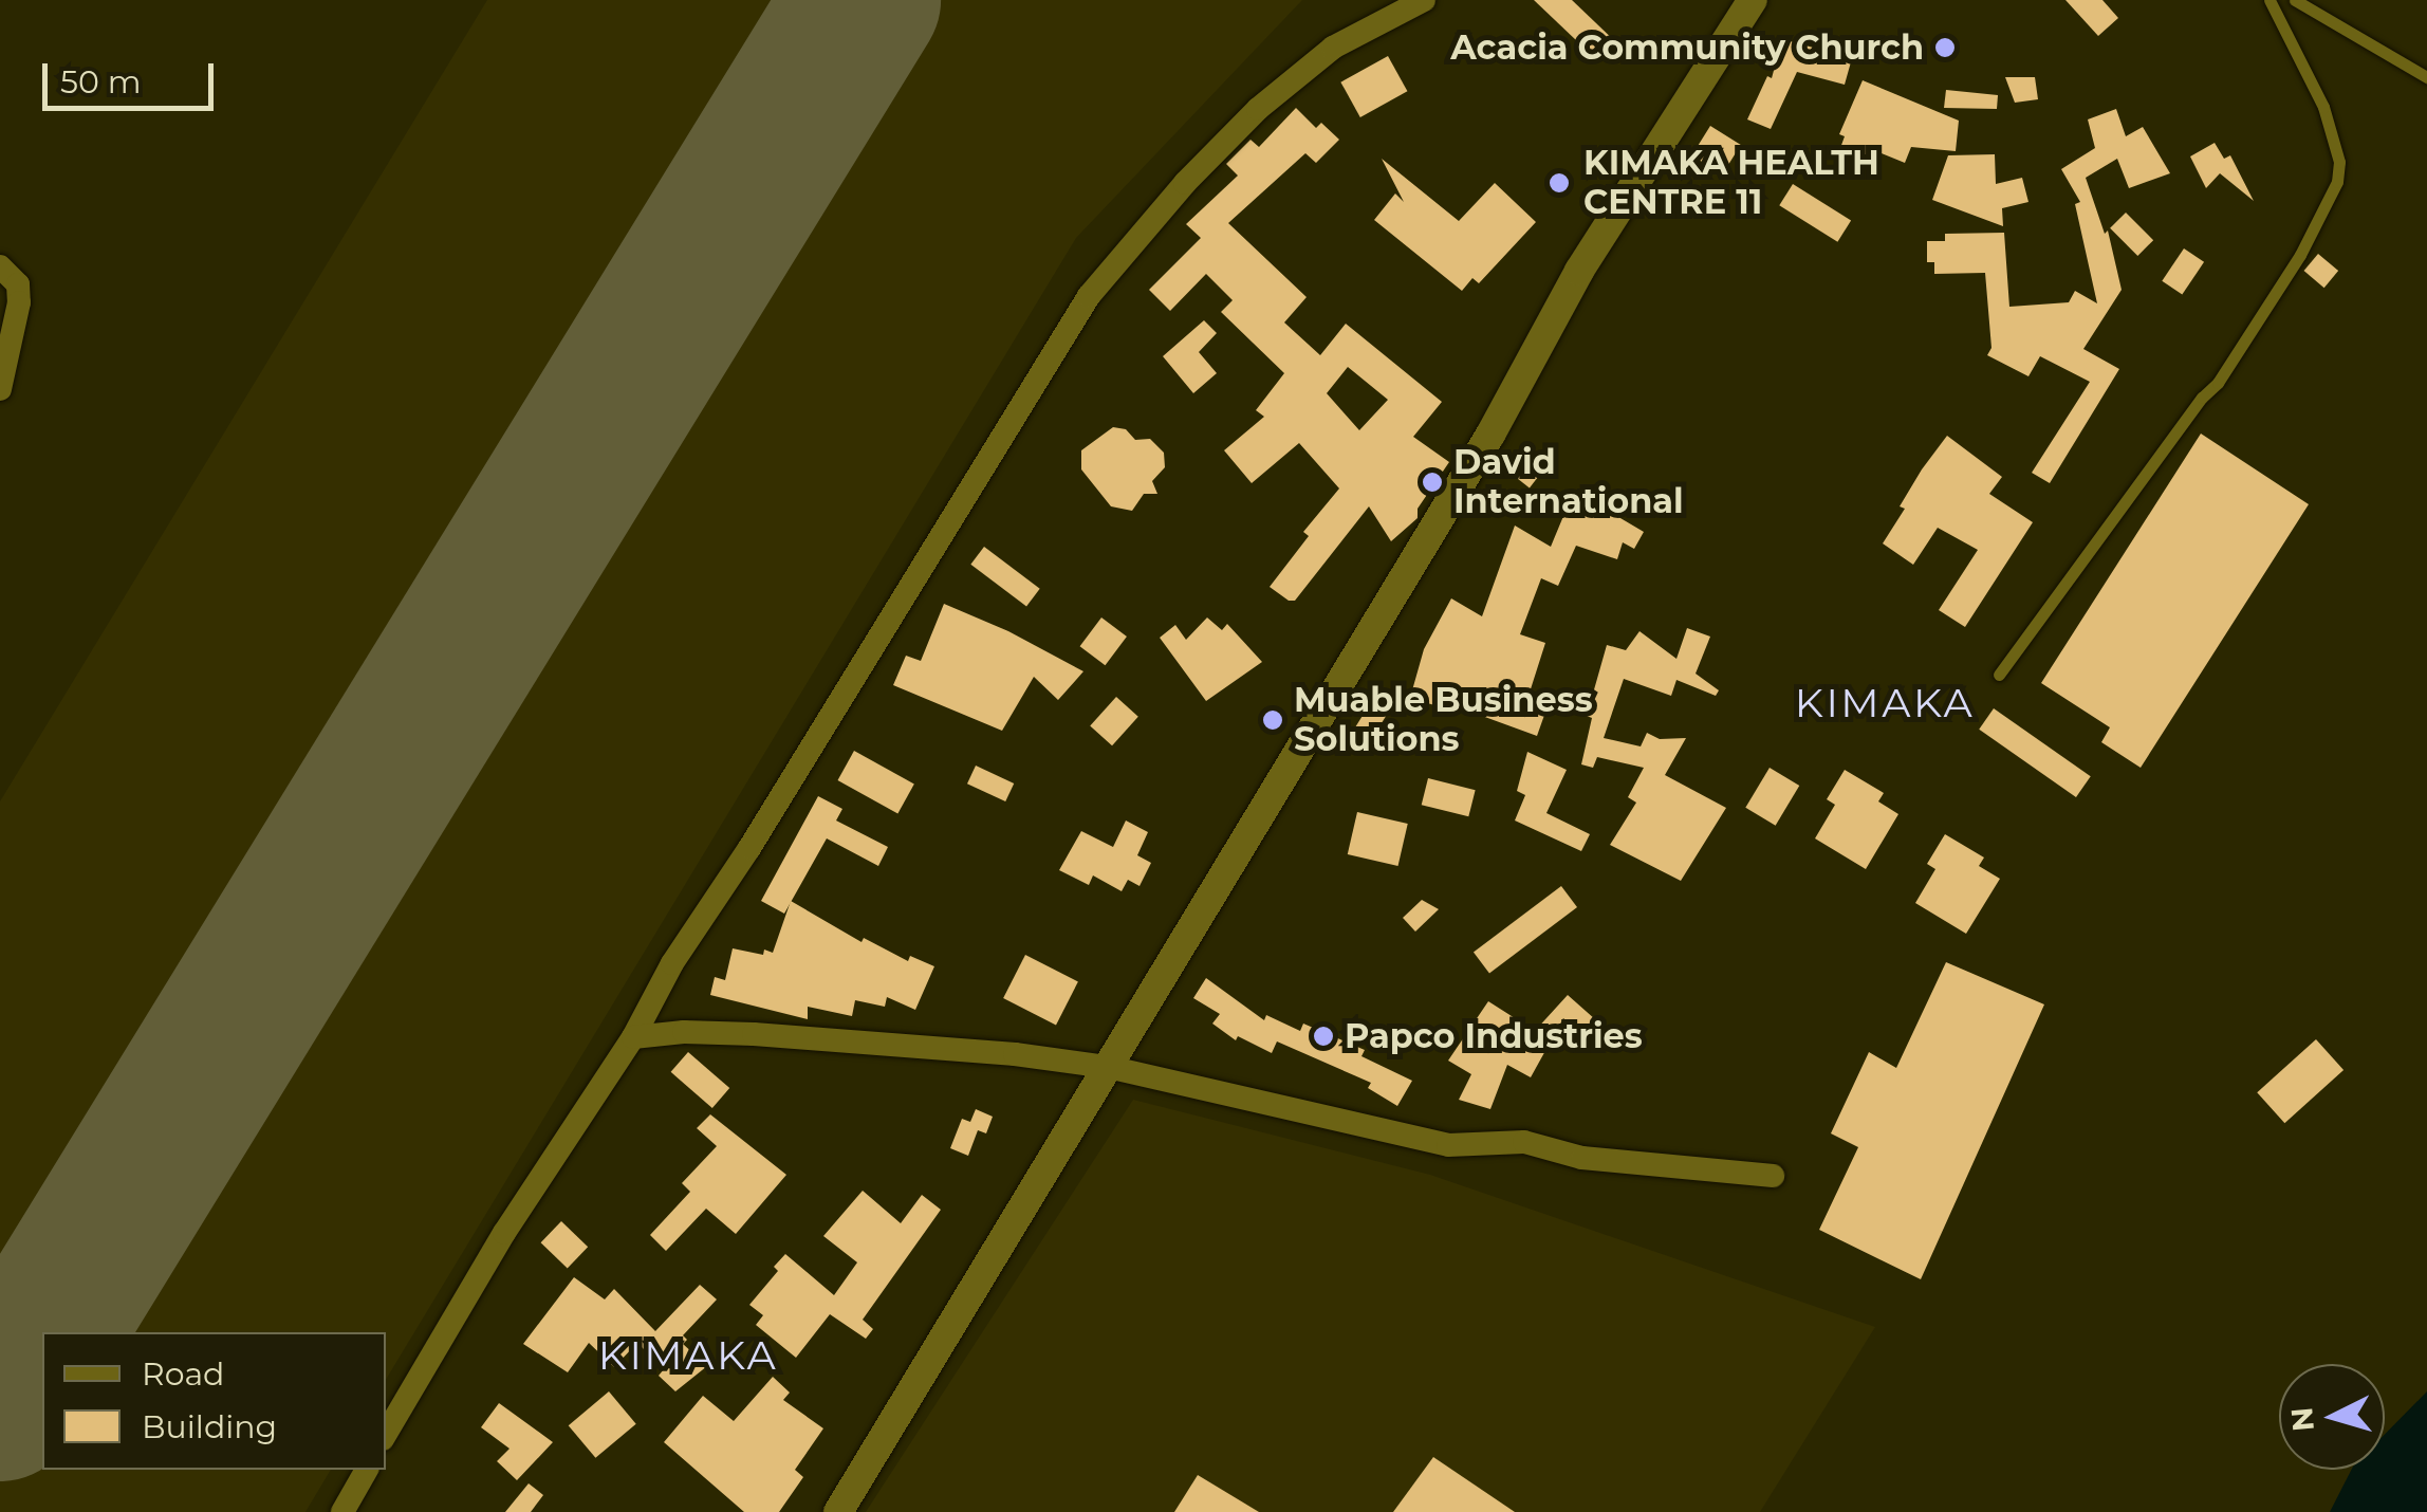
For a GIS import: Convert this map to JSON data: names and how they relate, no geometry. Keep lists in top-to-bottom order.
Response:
{
  "districts": ["KIMAKA", "KIMAKA"],
  "places": [
    "Acacia Community Church",
    "KIMAKA HEALTH CENTRE 11",
    "David International",
    "Muable Business Solutions",
    "Papco Industries"
  ],
  "legend": ["Road", "Building"],
  "scale_bar": "50 m",
  "north": "left"
}
